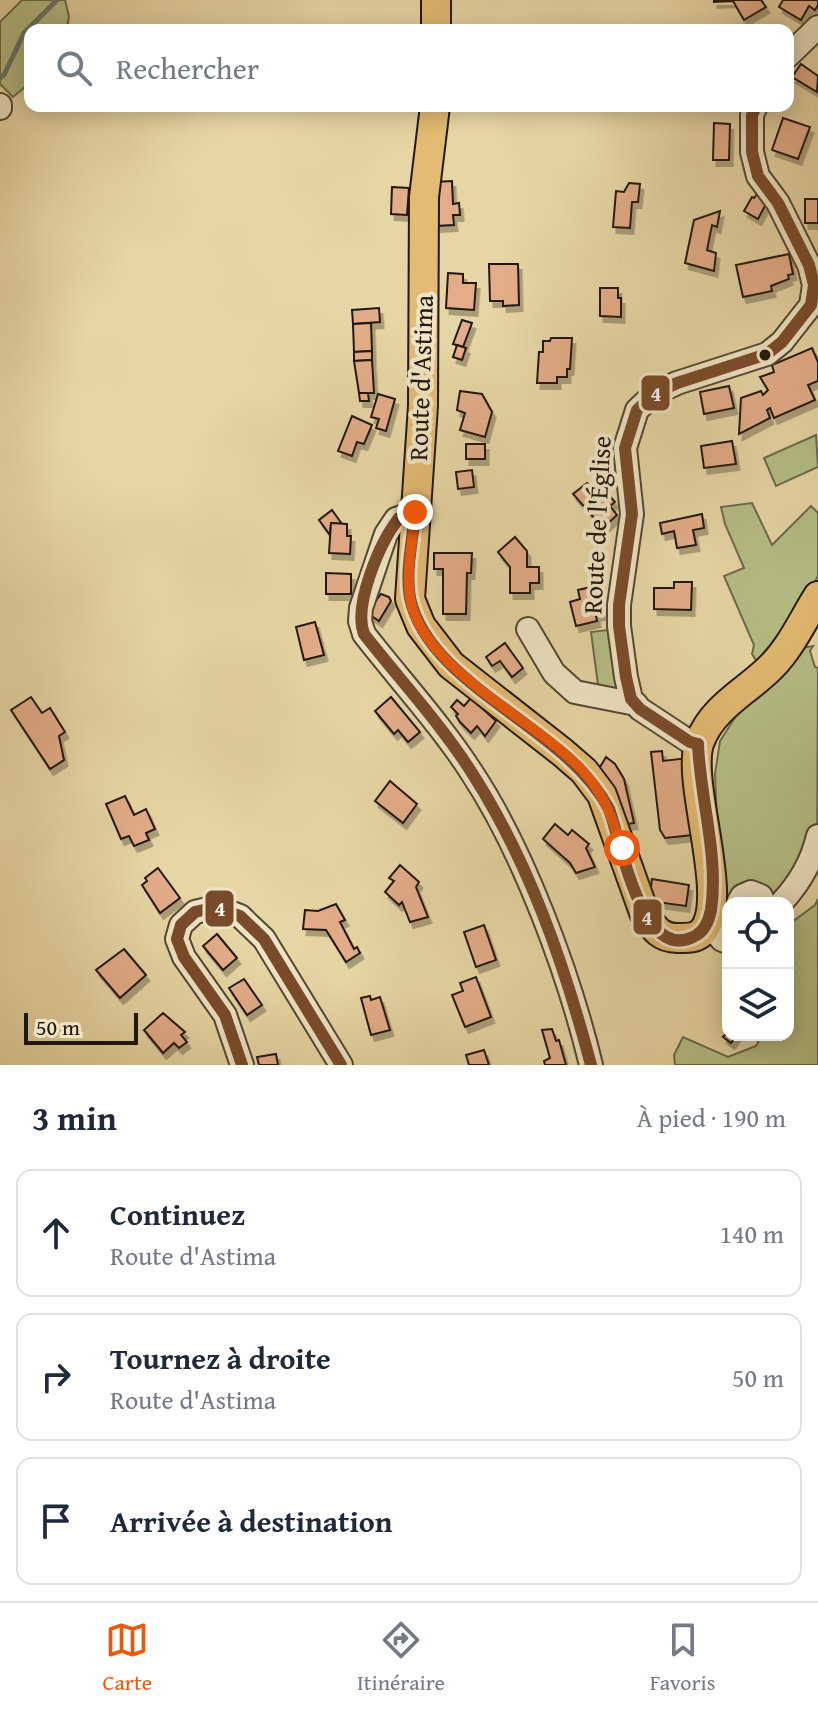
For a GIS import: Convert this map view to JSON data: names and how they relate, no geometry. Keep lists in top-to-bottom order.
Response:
{
  "streets": {
    "main road": ["Route d'Astima"],
    "street": ["Route de l'Église"]
  },
  "lines": ["transit line 4"],
  "scale_bar": "50 m",
  "page": {
    "search": "Rechercher",
    "scale": "50 m",
    "heading": ["3 min", "À pied · 190 m"],
    "list": [
      ["Continuez", "Route d'Astima", "140 m"],
      ["Tournez à droite", "Route d'Astima", "50 m"],
      "Arrivée à destination"
    ],
    "nav": ["Carte", "Itinéraire", "Favoris"]
  }
}
